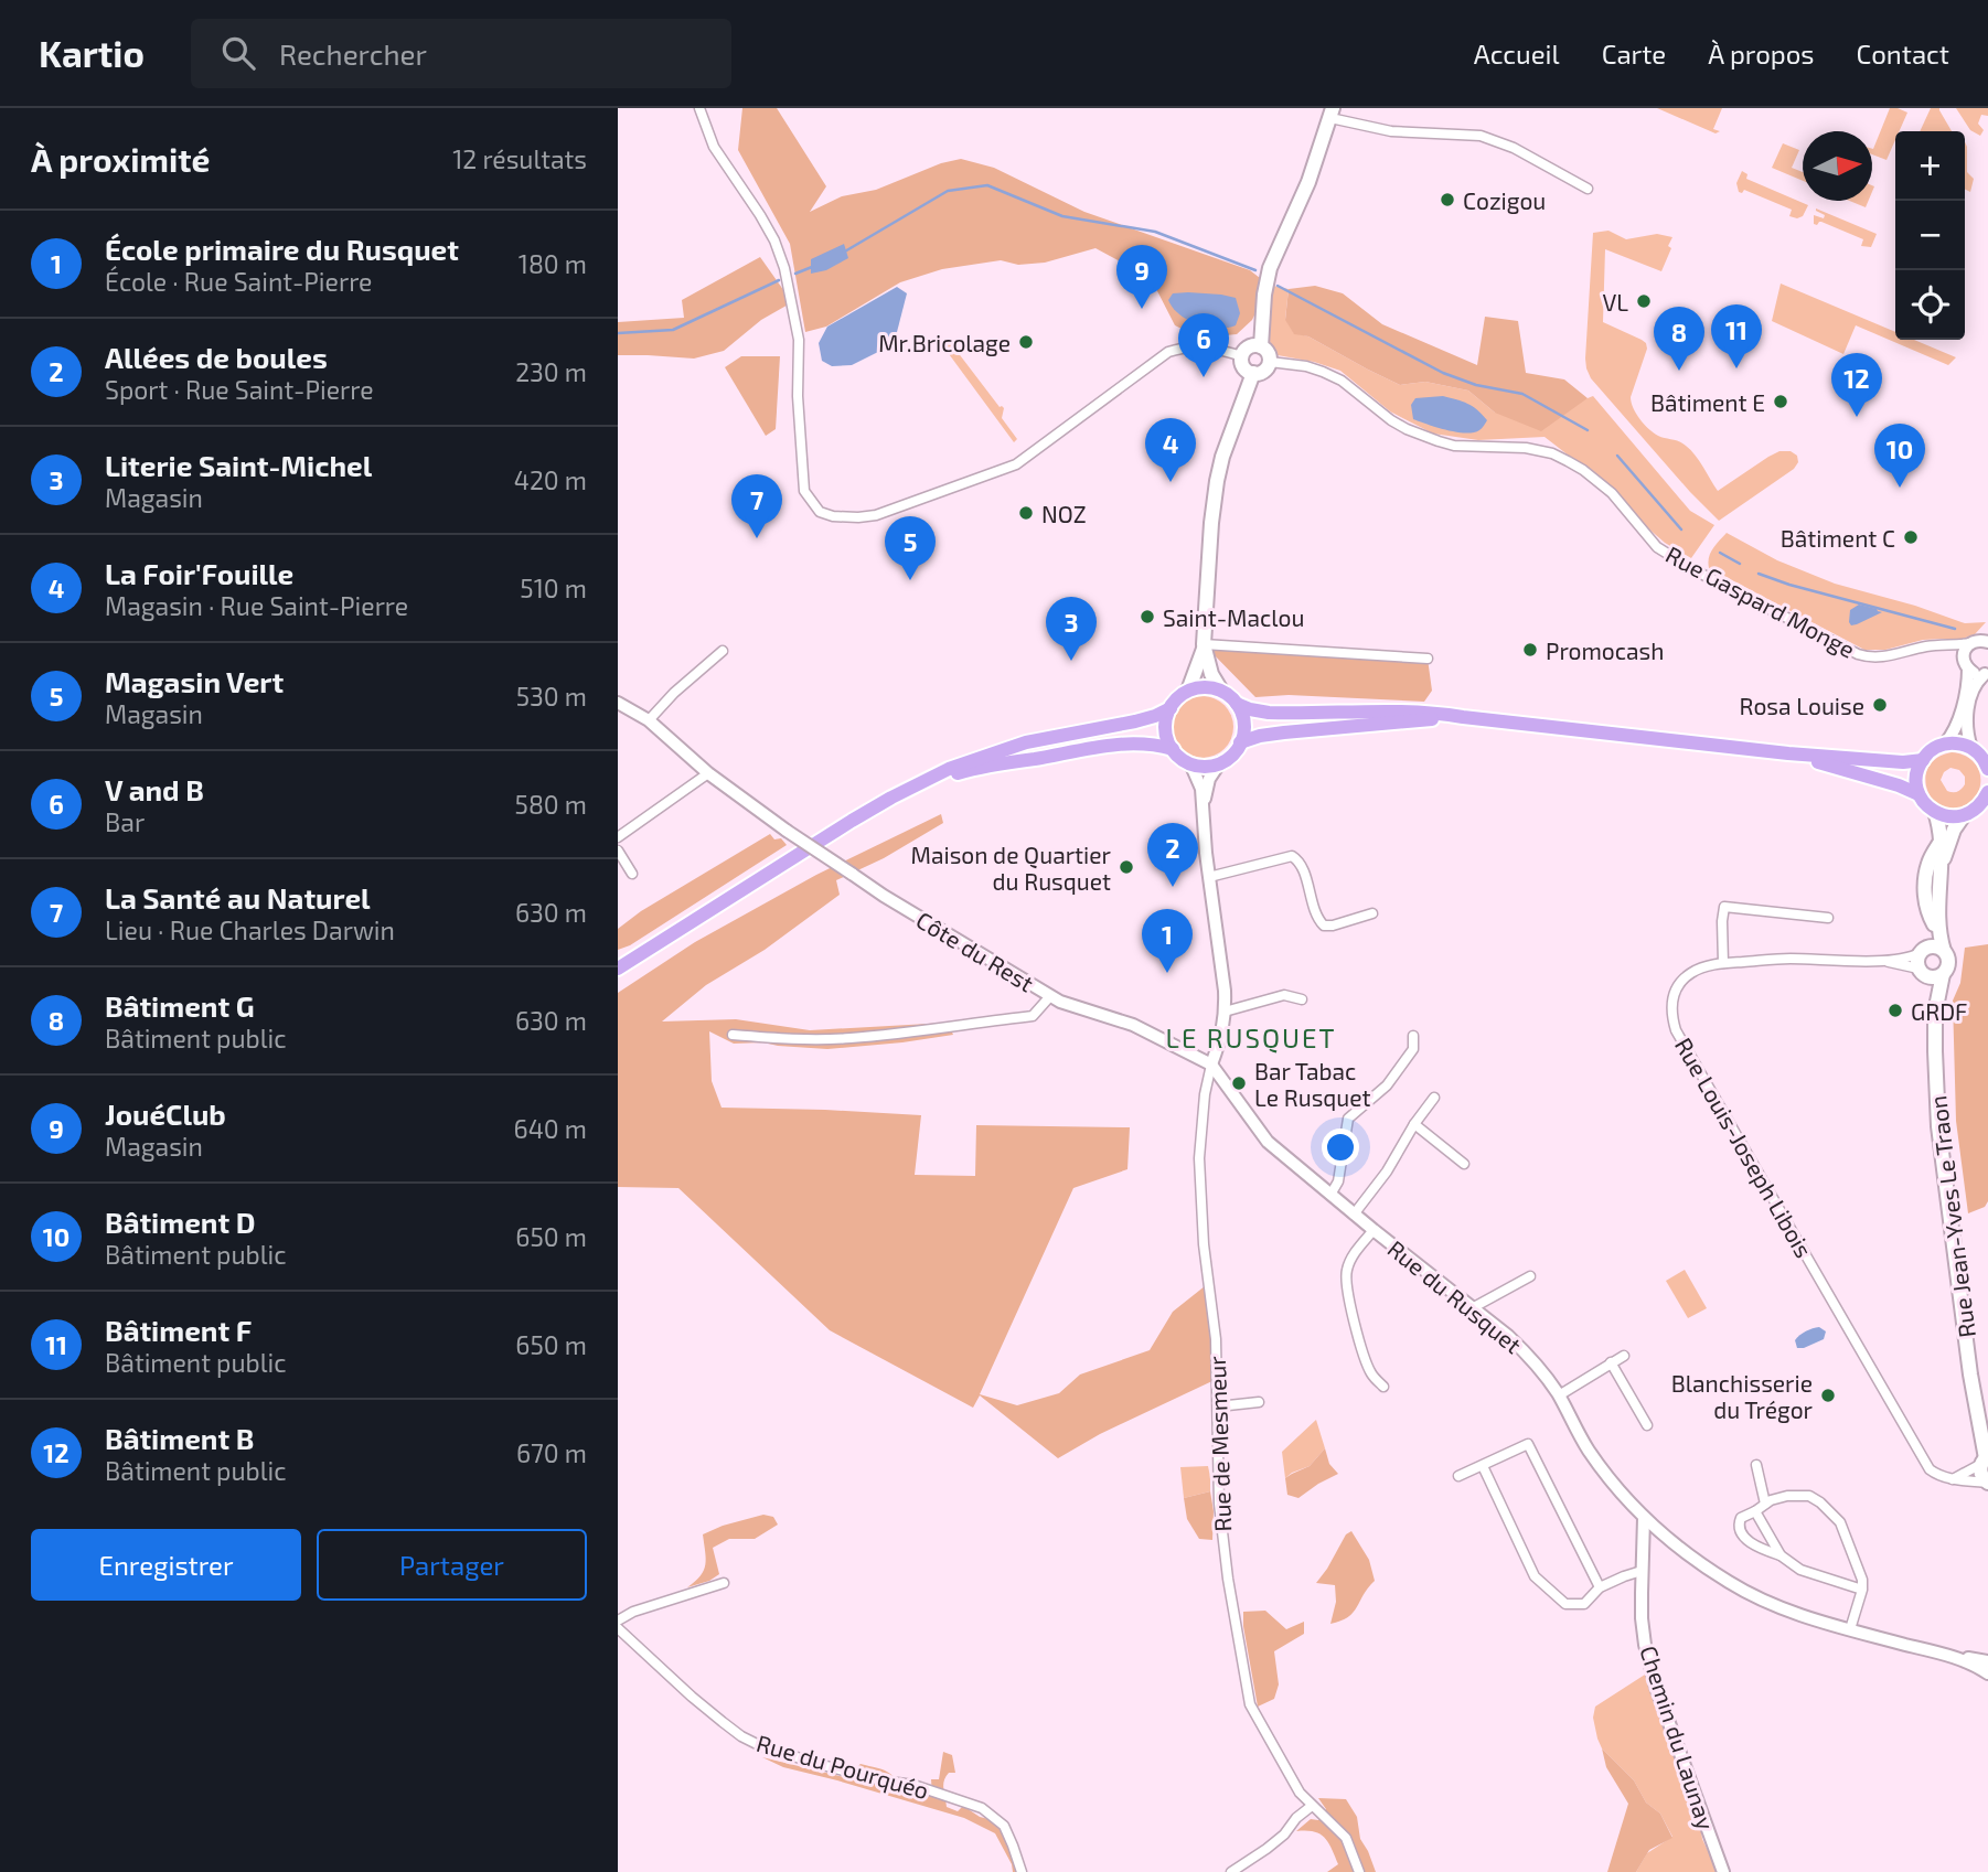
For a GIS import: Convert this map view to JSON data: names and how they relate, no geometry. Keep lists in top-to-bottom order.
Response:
{
  "streets": {
    "main road": ["Rue Jean-Yves Le Traon"],
    "street": [
      "Rue Gaspard Monge",
      "Côte du Rest",
      "Rue Louis-Joseph Libois",
      "Rue du Rusquet",
      "Rue de Mesmeur",
      "Chemin du Launay",
      "Rue du Pourquéo"
    ]
  },
  "crossings": [
    ["Côte du Rest", "Rue du Rusquet"],
    ["Côte du Rest", "Rue de Mesmeur"],
    ["Rue Louis-Joseph Libois", "Rue Jean-Yves Le Traon"],
    ["Rue du Rusquet", "Rue de Mesmeur"],
    ["Rue du Rusquet", "Chemin du Launay"]
  ],
  "districts": ["LE RUSQUET"],
  "places": [
    "Cozigou",
    "VL",
    "Mr.Bricolage",
    "Bâtiment E",
    "NOZ",
    "Bâtiment C",
    "Saint-Maclou",
    "Promocash",
    "Rosa Louise",
    "Maison de Quartier du Rusquet",
    "GRDF",
    "Bar Tabac Le Rusquet",
    "Blanchisserie du Trégor"
  ],
  "north": "right",
  "page": {
    "header": "Kartio",
    "search": "Rechercher",
    "nav": [
      "Accueil",
      "Carte",
      "À propos",
      "Contact"
    ],
    "heading": ["À proximité", "12 résultats"],
    "map_buttons": ["+", "−"],
    "list": [
      {
        "mark": "1",
        "name": "École primaire du Rusquet",
        "note": "École · Rue Saint-Pierre",
        "value": "180 m"
      },
      {
        "mark": "2",
        "name": "Allées de boules",
        "note": "Sport · Rue Saint-Pierre",
        "value": "230 m"
      },
      {
        "mark": "3",
        "name": "Literie Saint-Michel",
        "note": "Magasin",
        "value": "420 m"
      },
      {
        "mark": "4",
        "name": "La Foir'Fouille",
        "note": "Magasin · Rue Saint-Pierre",
        "value": "510 m"
      },
      {
        "mark": "5",
        "name": "Magasin Vert",
        "note": "Magasin",
        "value": "530 m"
      },
      {
        "mark": "6",
        "name": "V and B",
        "note": "Bar",
        "value": "580 m"
      },
      {
        "mark": "7",
        "name": "La Santé au Naturel",
        "note": "Lieu · Rue Charles Darwin",
        "value": "630 m"
      },
      {
        "mark": "8",
        "name": "Bâtiment G",
        "note": "Bâtiment public",
        "value": "630 m"
      },
      {
        "mark": "9",
        "name": "JouéClub",
        "note": "Magasin",
        "value": "640 m"
      },
      {
        "mark": "10",
        "name": "Bâtiment D",
        "note": "Bâtiment public",
        "value": "650 m"
      },
      {
        "mark": "11",
        "name": "Bâtiment F",
        "note": "Bâtiment public",
        "value": "650 m"
      },
      {
        "mark": "12",
        "name": "Bâtiment B",
        "note": "Bâtiment public",
        "value": "670 m"
      }
    ],
    "pins": [
      "9",
      "11",
      "8",
      "6",
      "12",
      "4",
      "10",
      "7",
      "5",
      "3",
      "2",
      "1"
    ],
    "buttons": ["Enregistrer", "Partager"]
  }
}
